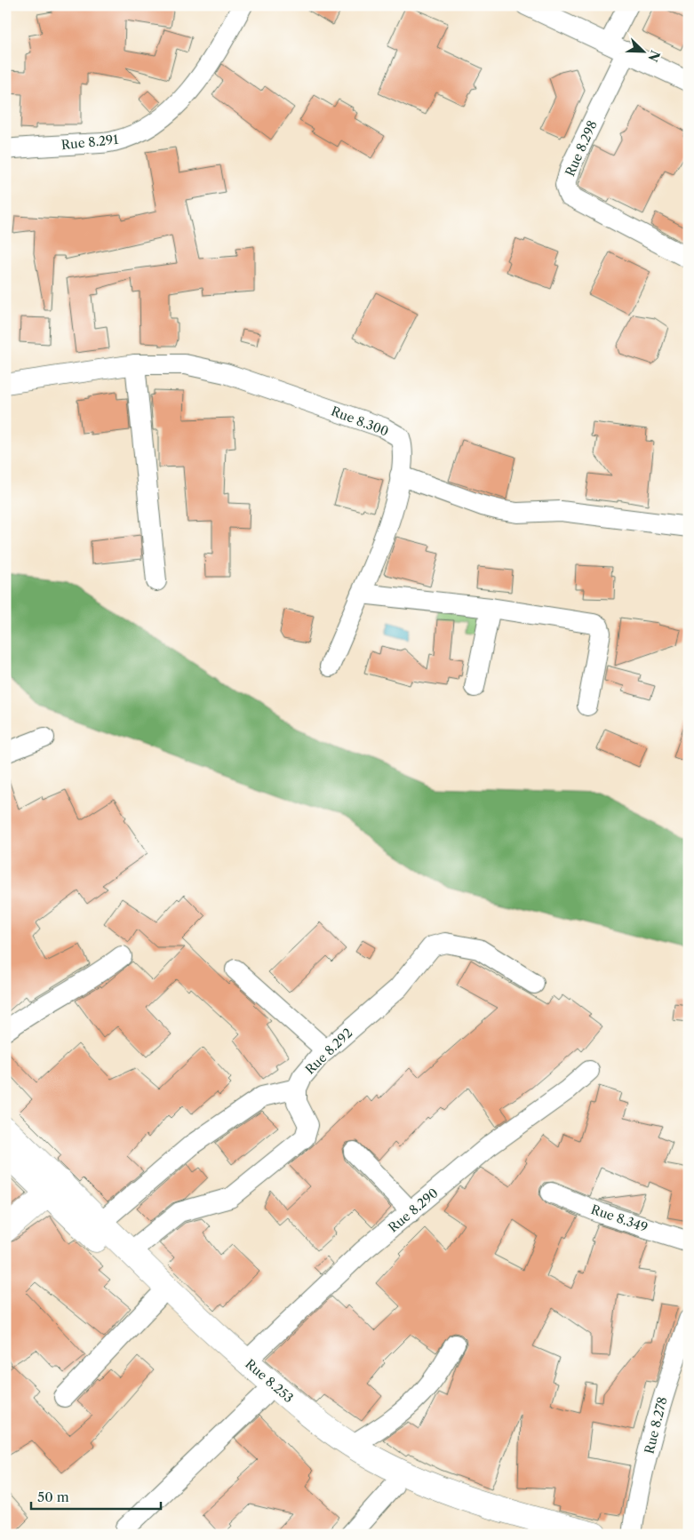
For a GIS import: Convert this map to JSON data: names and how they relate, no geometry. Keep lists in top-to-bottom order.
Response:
{
  "streets": {
    "main road": ["Rue 8.253"],
    "street": [
      "Rue 8.291",
      "Rue 8.298",
      "Rue 8.300",
      "Rue 8.292",
      "Rue 8.290",
      "Rue 8.349",
      "Rue 8.278"
    ]
  },
  "crossings": [
    ["Rue 8.290", "Rue 8.253"]
  ],
  "scale_bar": "50 m",
  "north": "bottom right"
}
